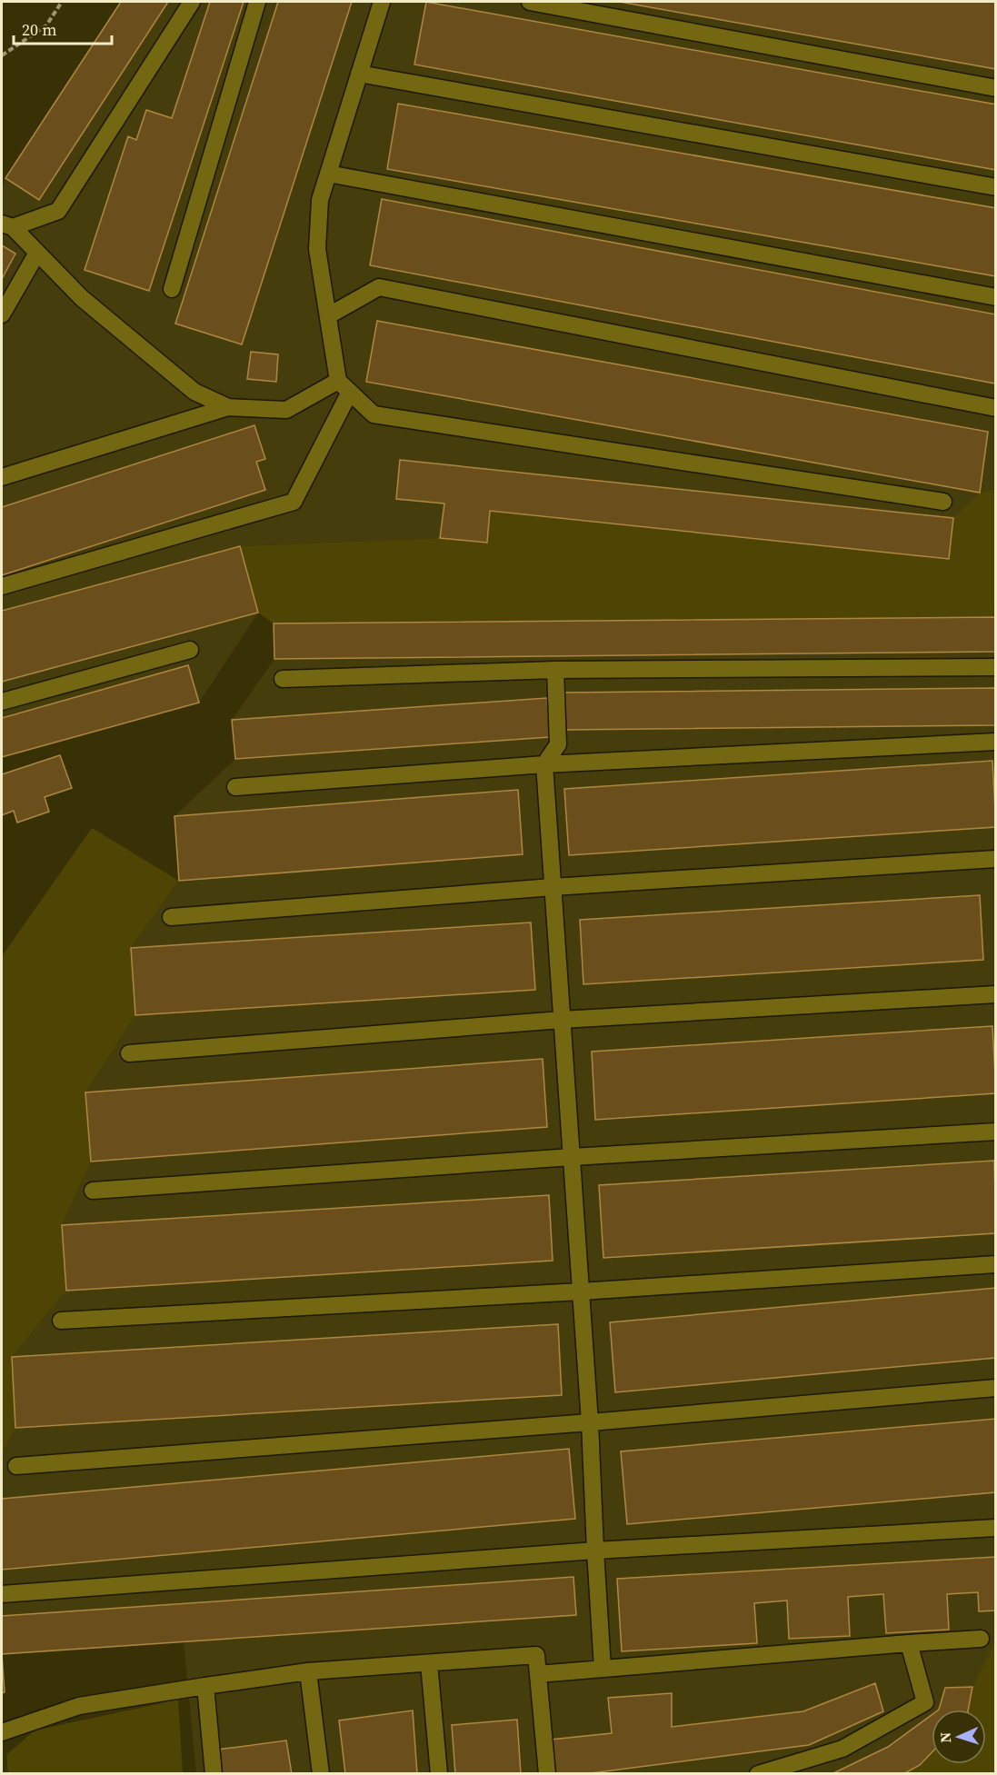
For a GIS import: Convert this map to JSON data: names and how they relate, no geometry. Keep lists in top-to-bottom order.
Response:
{
  "scale_bar": "20 m",
  "north": "left"
}
